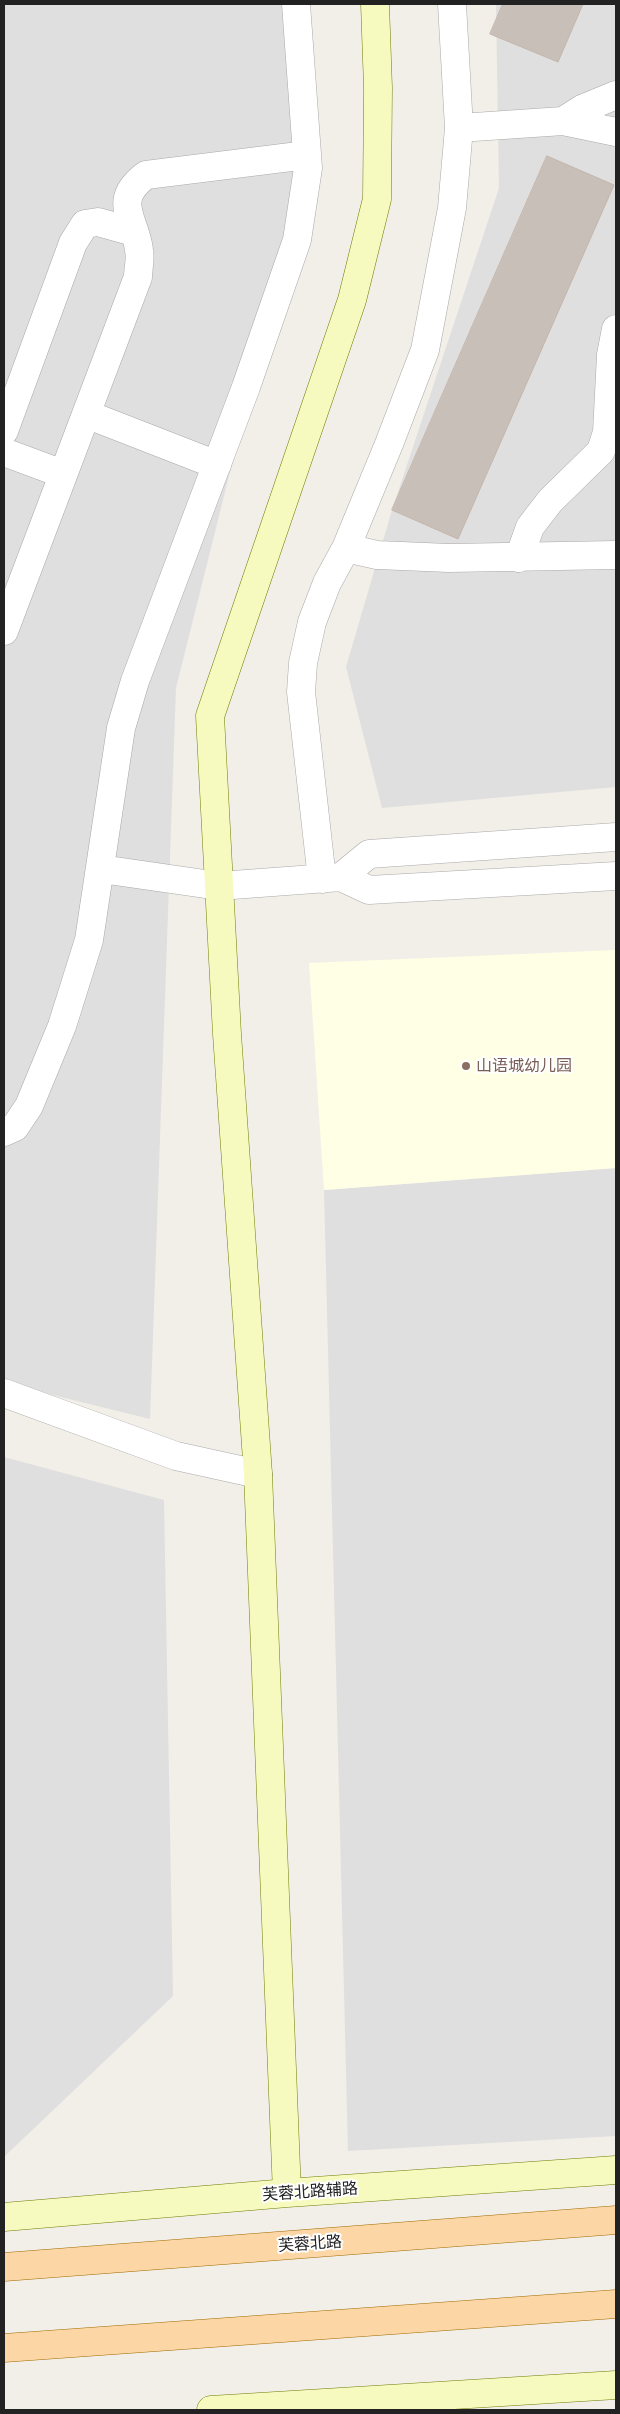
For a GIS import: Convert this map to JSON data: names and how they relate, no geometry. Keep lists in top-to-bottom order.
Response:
{
  "streets": {
    "main road": ["芙蓉北路辅路", "芙蓉北路"]
  },
  "places": ["山语城幼儿园"]
}
